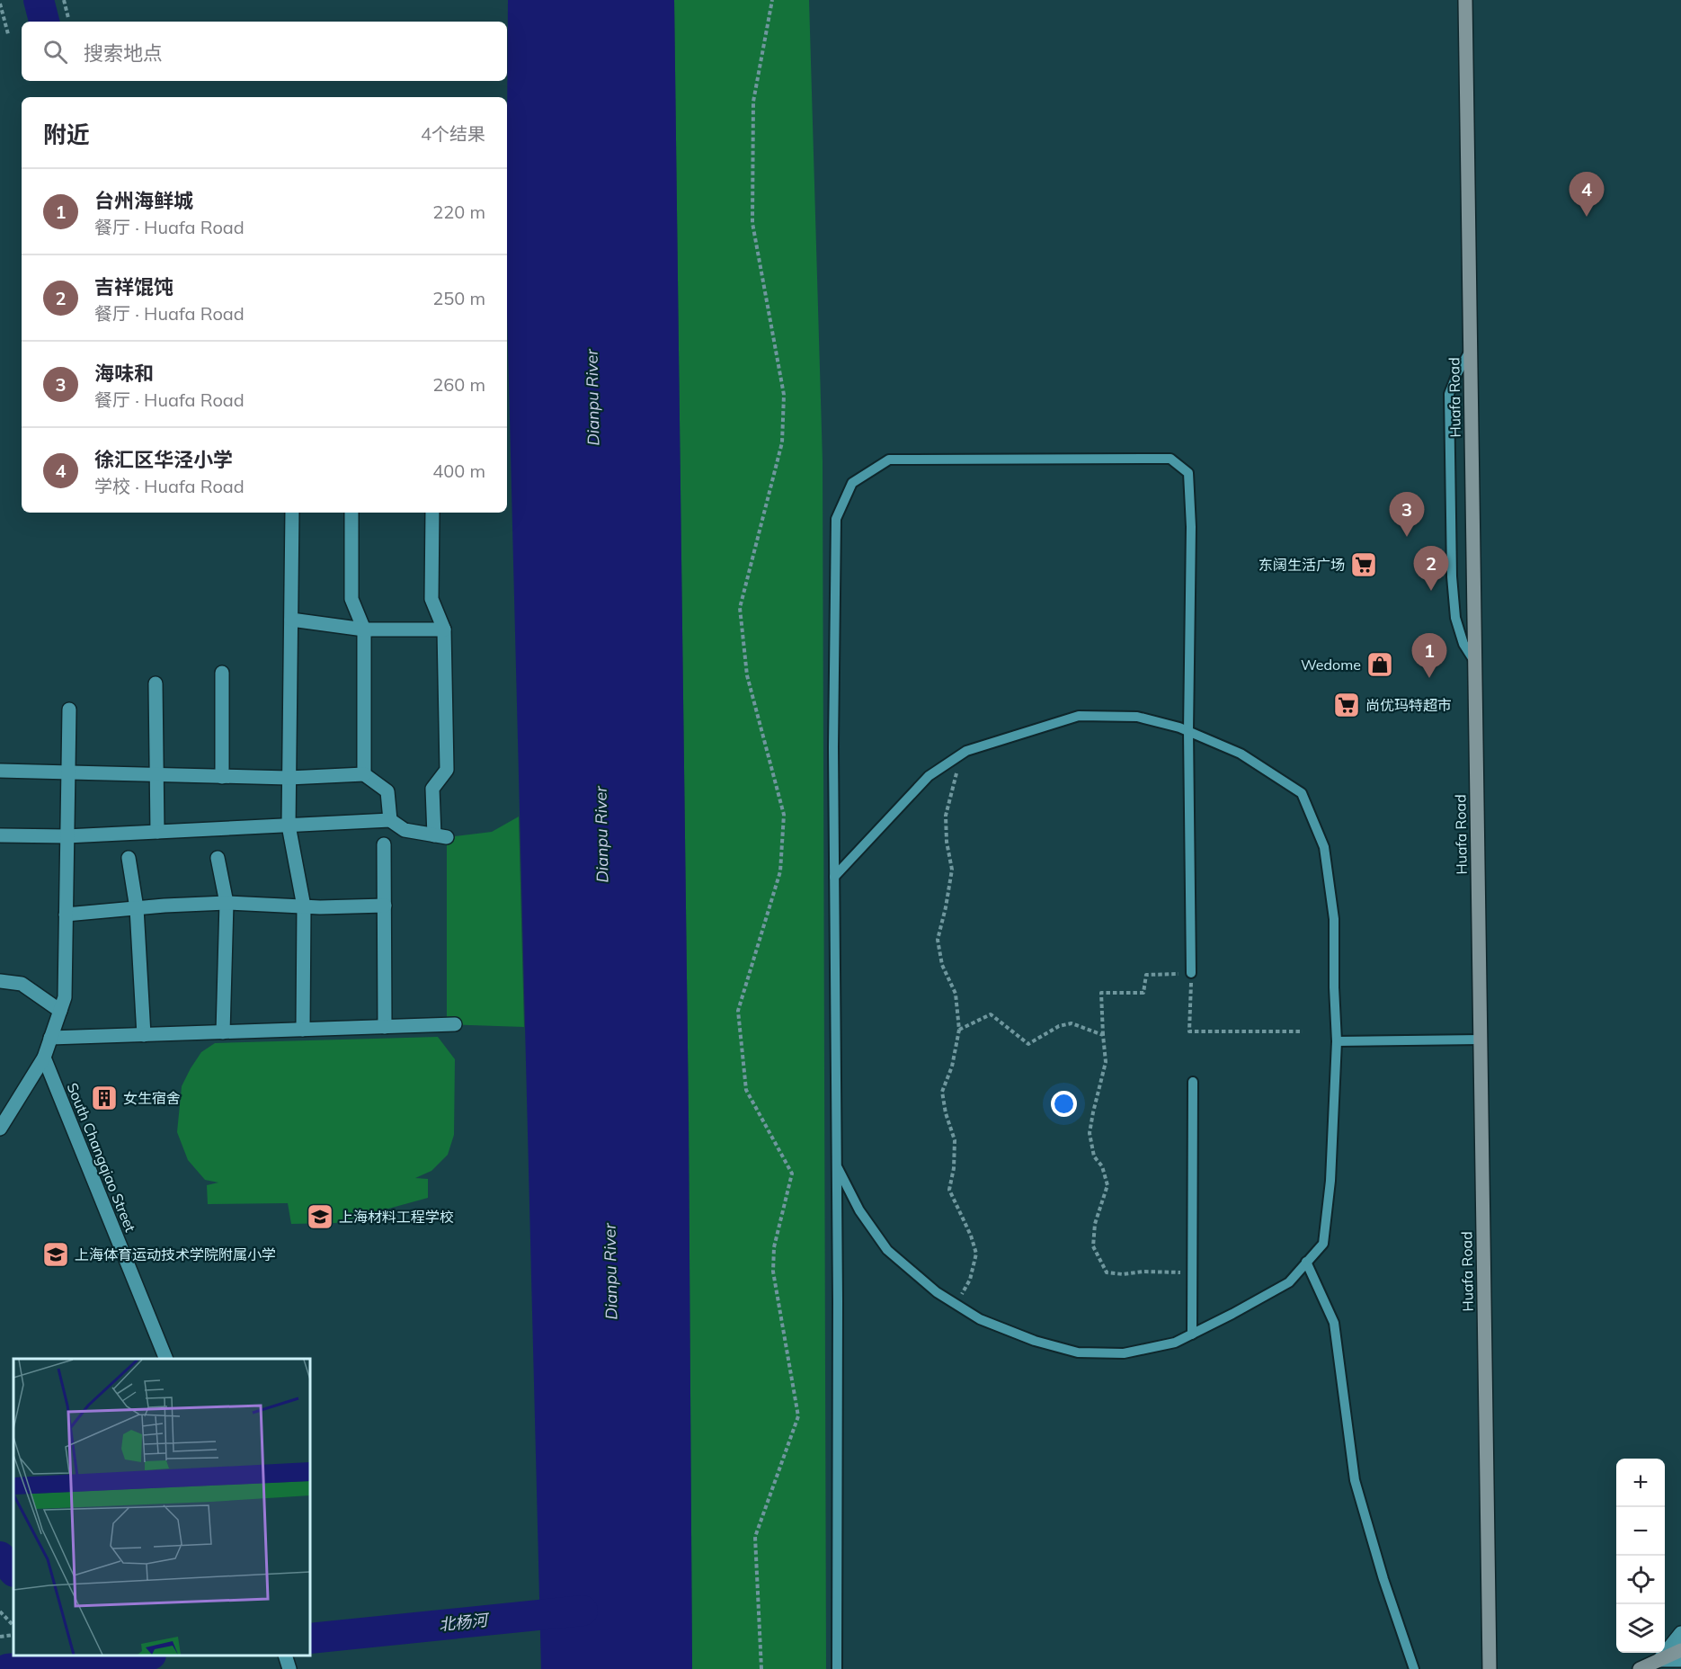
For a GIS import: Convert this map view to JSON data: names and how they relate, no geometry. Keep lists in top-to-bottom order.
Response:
{
  "streets": {
    "street": ["Huafa Road", "South Changqiao Street"]
  },
  "water": ["Dianpu River", "北杨河"],
  "places": {
    "supermarket": ["东阔生活广场", "尚优玛特超市"],
    "shop": ["Wedome"],
    "building": ["女生宿舍"],
    "school or university": ["上海材料工程学校", "上海体育运动技术学院附属小学"]
  },
  "page": {
    "search": "搜索地点",
    "heading": ["附近", "4个结果"],
    "list": [
      {
        "mark": "1",
        "name": "台州海鲜城",
        "note": "餐厅 · Huafa Road",
        "value": "220 m"
      },
      {
        "mark": "2",
        "name": "吉祥馄饨",
        "note": "餐厅 · Huafa Road",
        "value": "250 m"
      },
      {
        "mark": "3",
        "name": "海味和",
        "note": "餐厅 · Huafa Road",
        "value": "260 m"
      },
      {
        "mark": "4",
        "name": "徐汇区华泾小学",
        "note": "学校 · Huafa Road",
        "value": "400 m"
      }
    ],
    "pins": [
      "4",
      "3",
      "2",
      "1"
    ],
    "map_buttons": ["+", "−"]
  }
}
